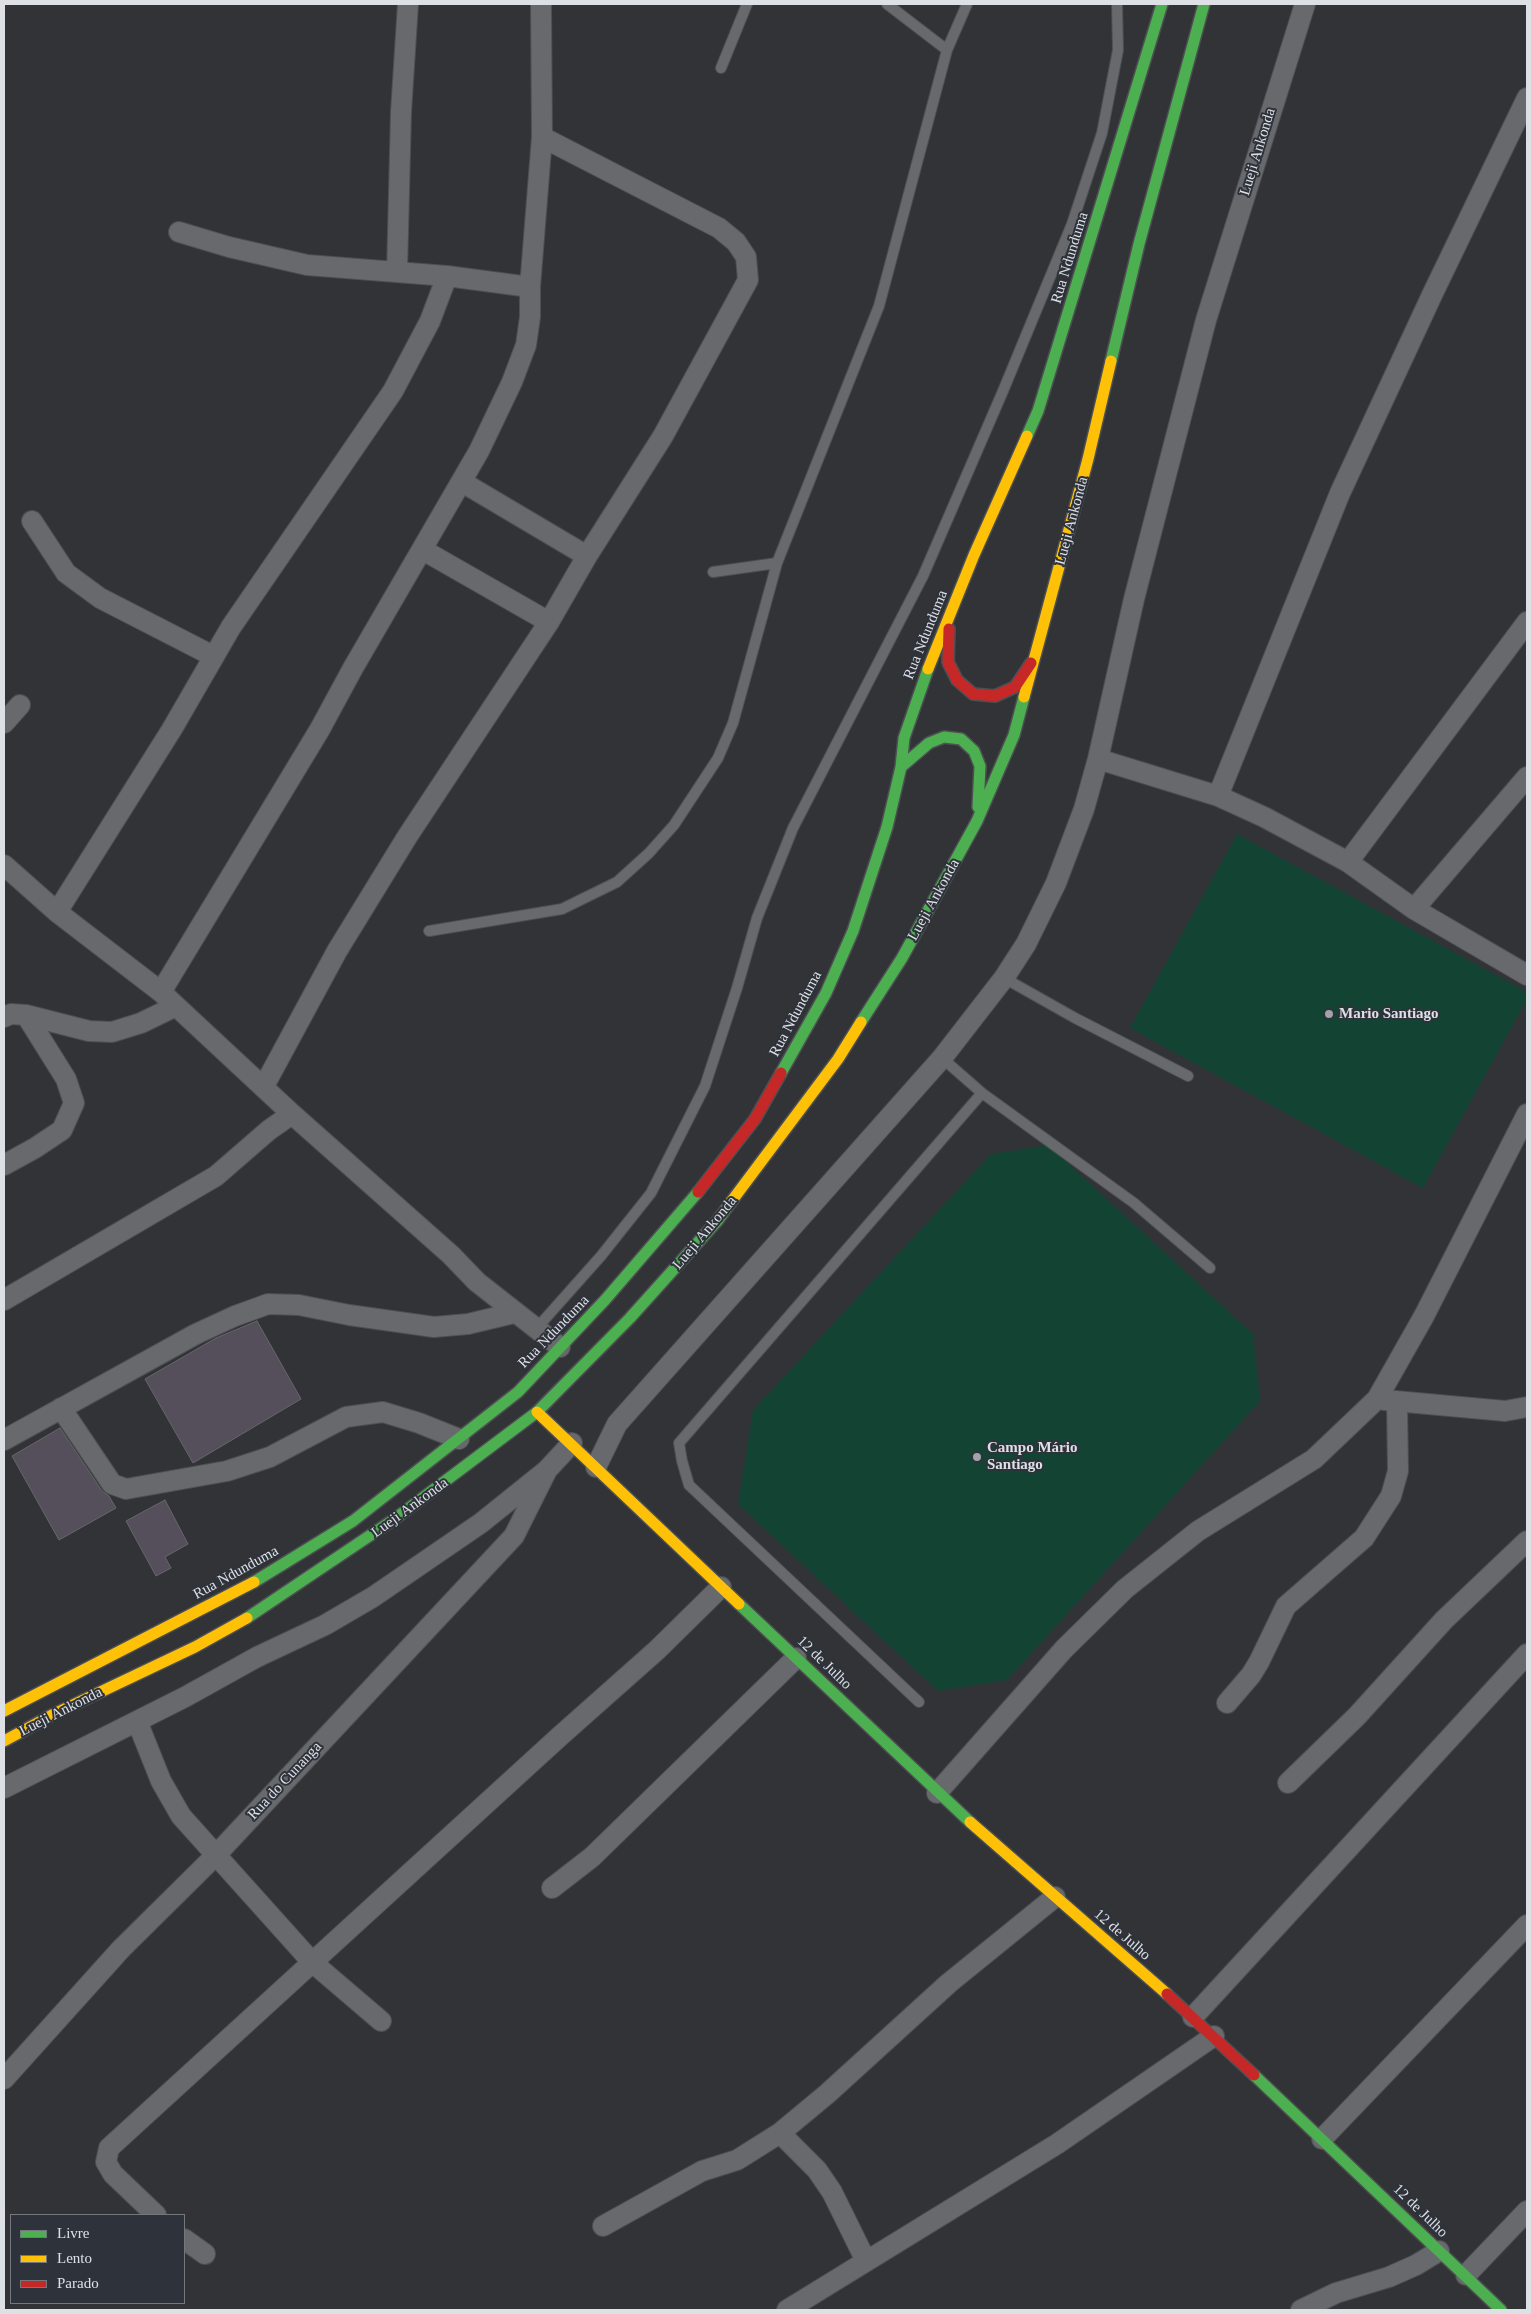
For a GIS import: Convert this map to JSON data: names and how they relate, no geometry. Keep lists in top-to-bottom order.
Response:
{
  "streets": {
    "main road": ["Lueji Ankonda", "Rua Ndunduma", "12 de Julho"],
    "street": ["Rua do Cunanga"]
  },
  "crossings": [
    ["Lueji Ankonda", "12 de Julho"]
  ],
  "places": ["Mario Santiago", "Campo Mário Santiago"],
  "legend": ["Livre", "Lento", "Parado"]
}
